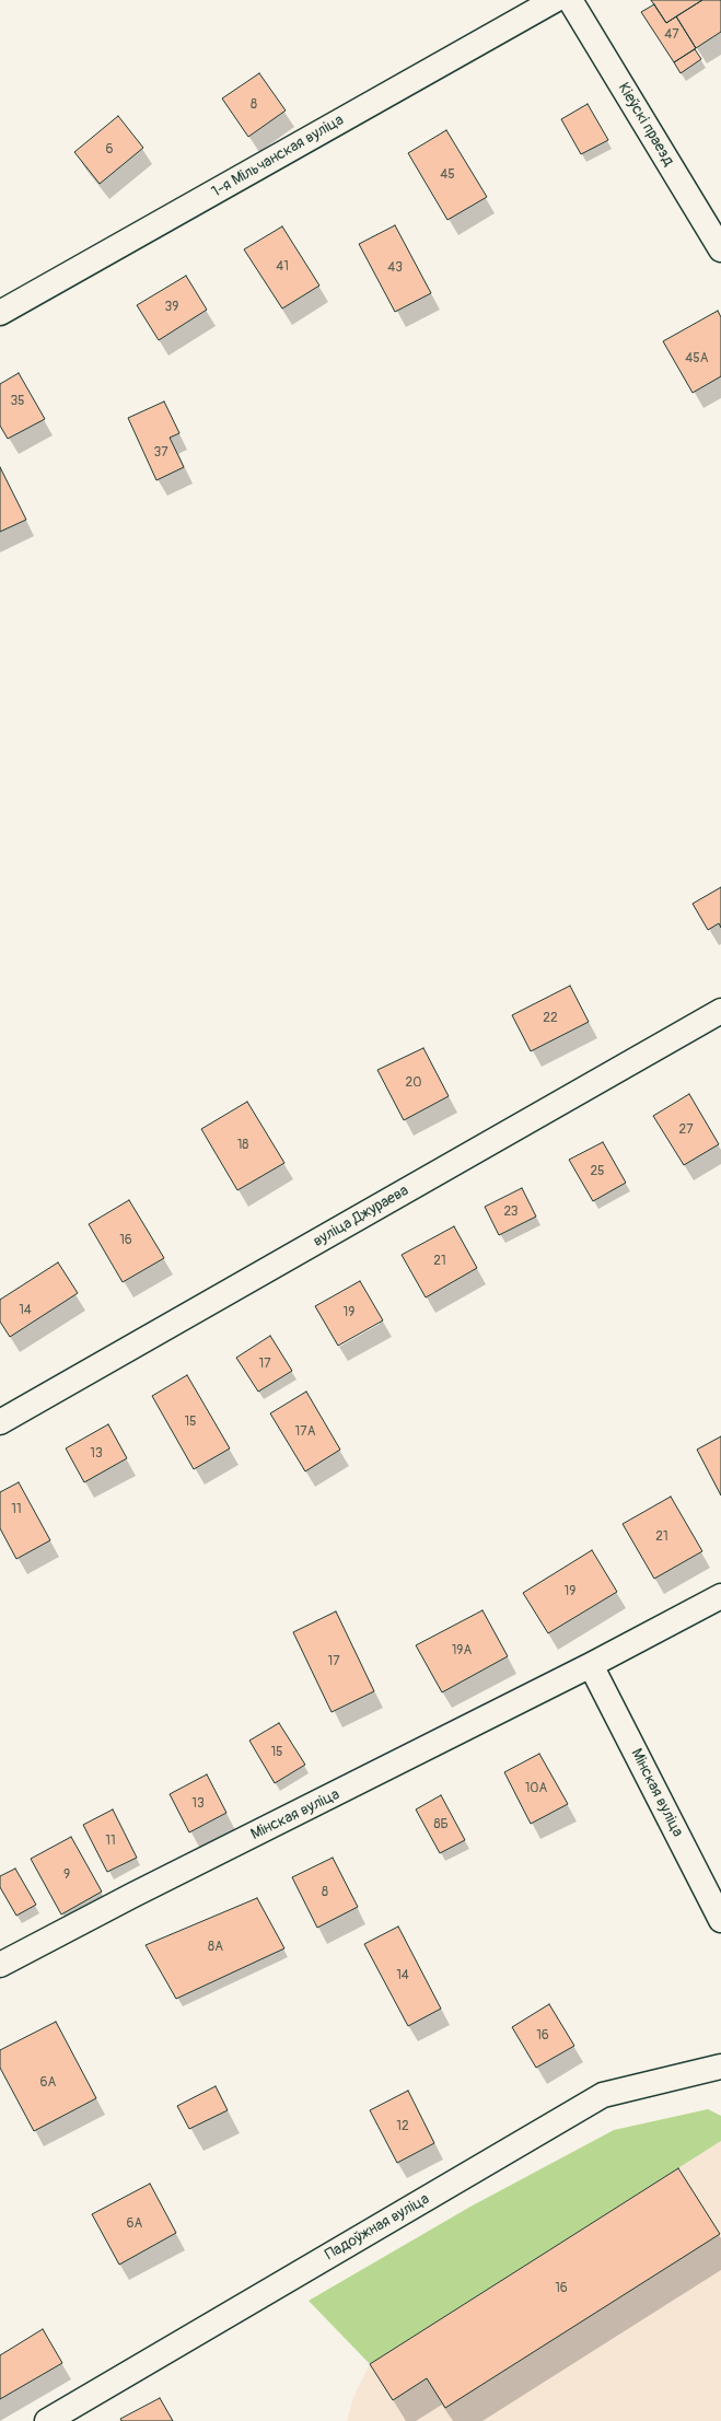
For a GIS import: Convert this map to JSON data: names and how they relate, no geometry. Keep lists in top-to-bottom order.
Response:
{
  "streets": {
    "street": [
      "Кіеўскі праезд",
      "1-я Мільчанская вуліца",
      "вуліца Джураева",
      "Мінская вуліца",
      "Падоўжная вуліца"
    ]
  },
  "house_numbers": [
    "47",
    "8",
    "6",
    "45",
    "41",
    "43",
    "39",
    "45А",
    "35",
    "37",
    "22",
    "20",
    "27",
    "18",
    "25",
    "23",
    "16",
    "21",
    "14",
    "19",
    "17",
    "15",
    "17А",
    "13",
    "11",
    "21",
    "19",
    "19А",
    "17",
    "15",
    "10А",
    "13",
    "8Б",
    "11",
    "9",
    "8",
    "8А",
    "14",
    "16",
    "6А",
    "12",
    "6А",
    "16"
  ]
}
